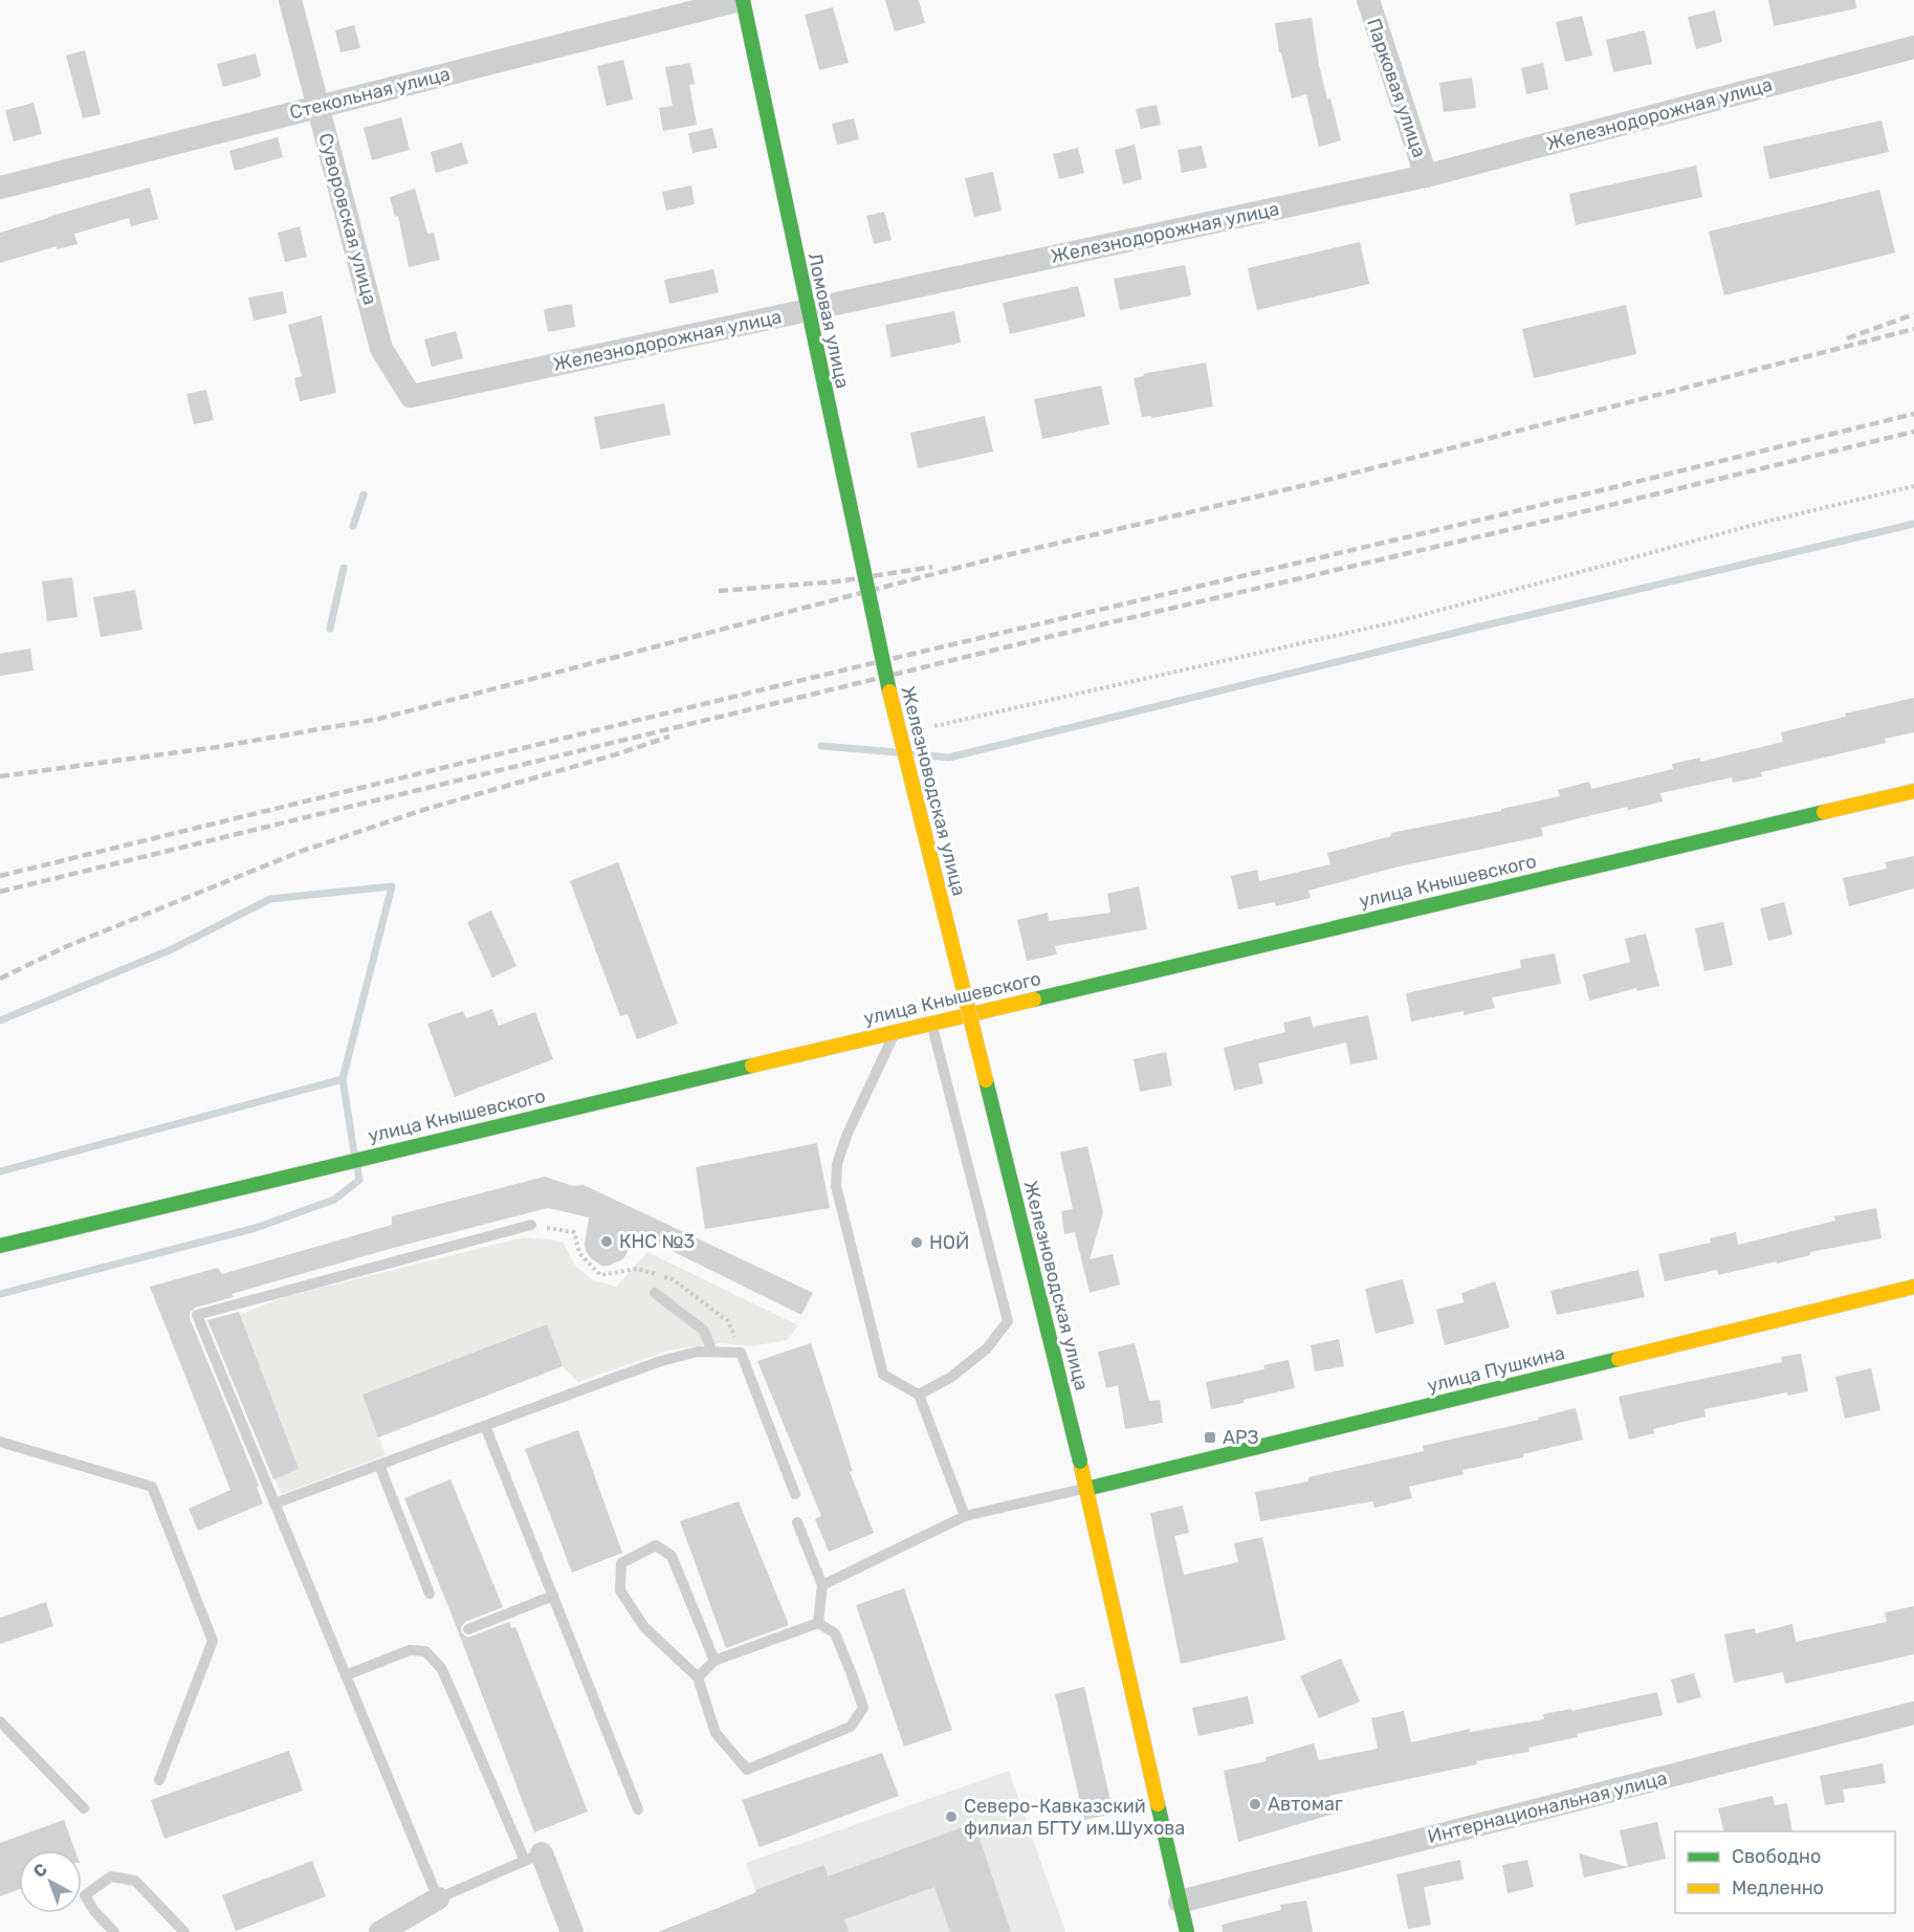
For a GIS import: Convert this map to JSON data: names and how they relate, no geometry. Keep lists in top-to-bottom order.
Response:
{
  "streets": {
    "main road": [
      "Ломовая улица",
      "Железноводская улица",
      "улица Кнышевского",
      "улица Пушкина"
    ],
    "street": [
      "Парковая улица",
      "Стекольная улица",
      "Железнодорожная улица",
      "Суворовская улица",
      "Интернациональная улица"
    ]
  },
  "crossings": [
    ["Парковая улица", "Железнодорожная улица"],
    ["Стекольная улица", "Суворовская улица"],
    ["Стекольная улица", "Ломовая улица"],
    ["Железнодорожная улица", "Суворовская улица"],
    ["Ломовая улица", "Железноводская улица"],
    ["Железноводская улица", "улица Пушкина"],
    ["Железноводская улица", "Интернациональная улица"]
  ],
  "places": {
    "other": [
      "КНС №3",
      "НОЙ",
      "Автомаг",
      "Северо-Кавказский филиал БГТУ им.Шухова"
    ],
    "transit": ["АРЗ"]
  },
  "legend": ["Свободно", "Медленно"],
  "north": "top left"
}
